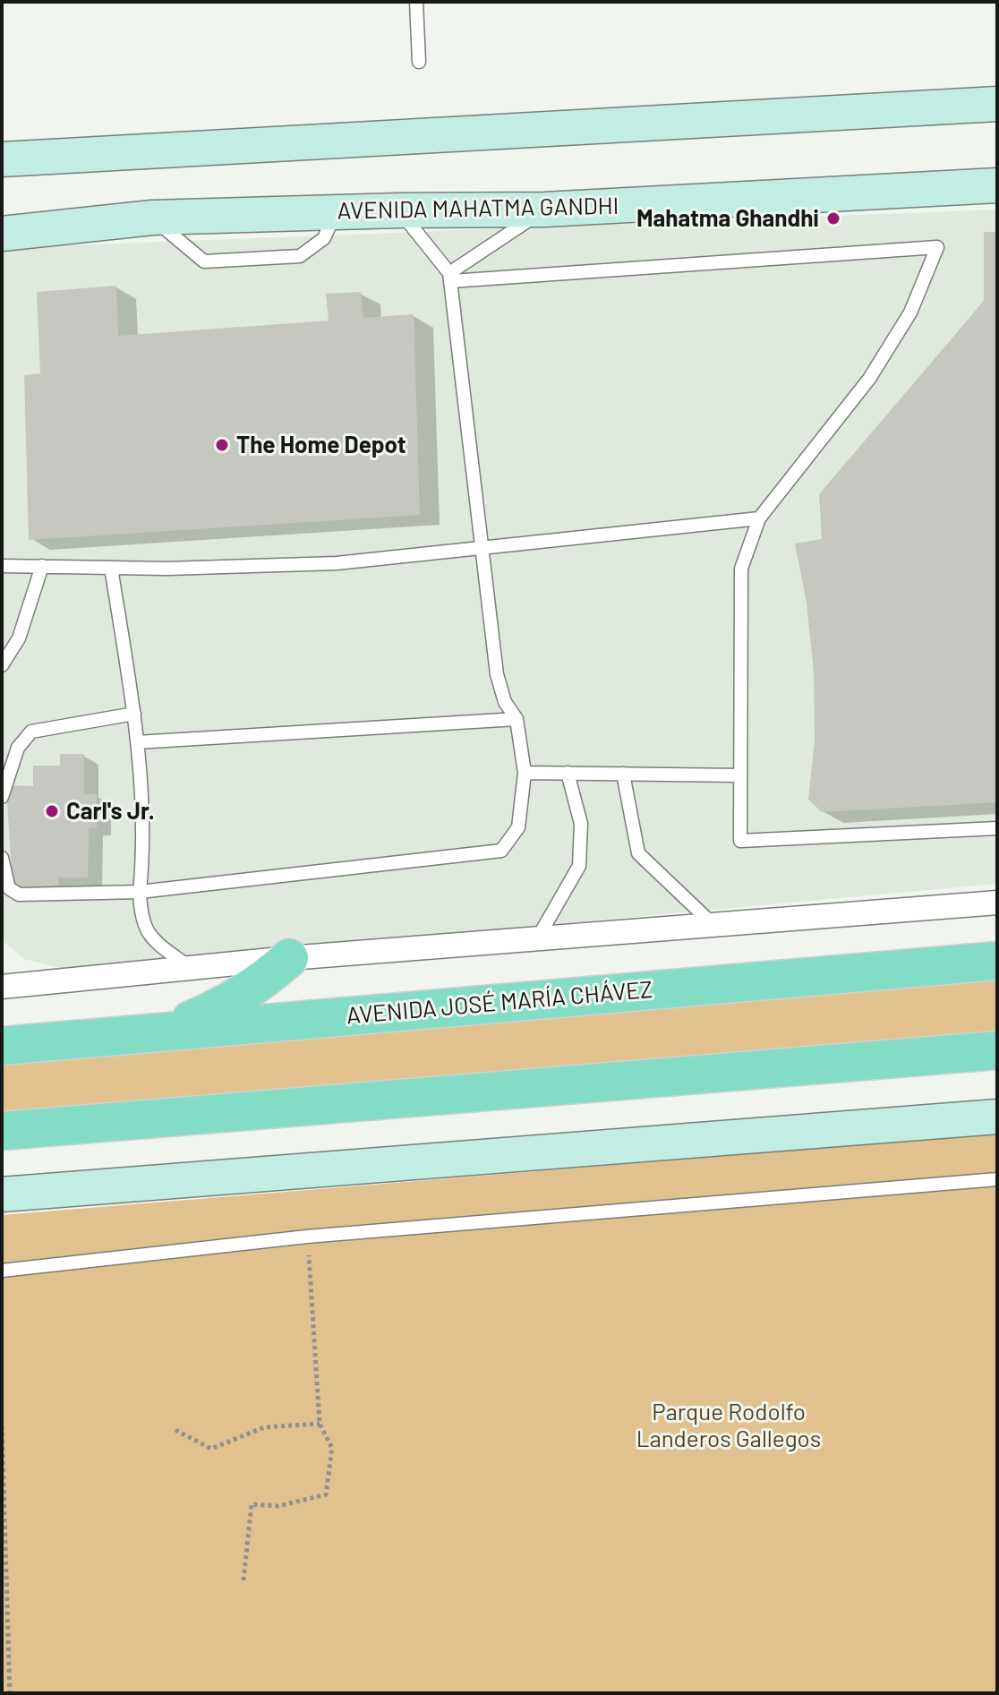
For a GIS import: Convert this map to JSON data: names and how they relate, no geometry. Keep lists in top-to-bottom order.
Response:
{
  "streets": {
    "main road": ["AVENIDA MAHATMA GANDHI", "AVENIDA JOSÉ MARÍA CHÁVEZ"]
  },
  "parks": ["Parque Rodolfo Landeros Gallegos"],
  "places": ["Mahatma Ghandhi", "The Home Depot", "Carl's Jr."]
}
